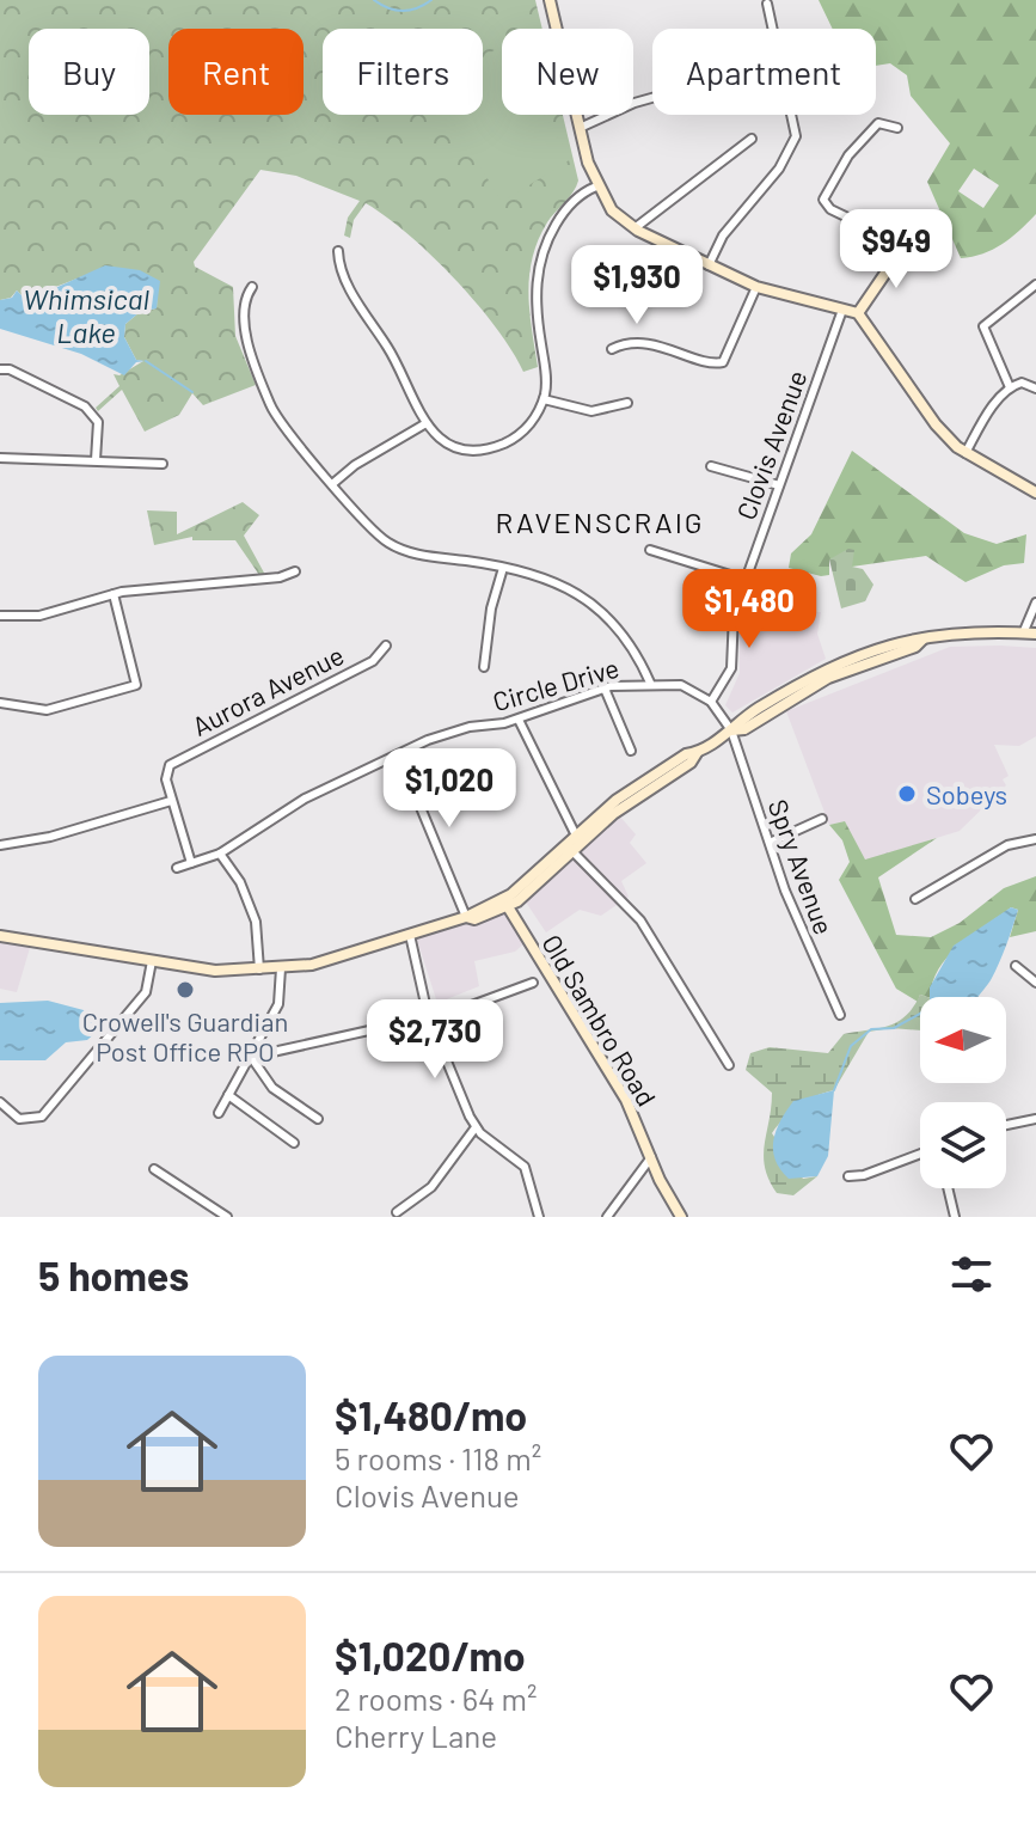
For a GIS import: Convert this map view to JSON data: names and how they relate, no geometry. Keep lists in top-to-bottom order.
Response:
{
  "streets": {
    "main road": ["Old Sambro Road"],
    "street": [
      "Clovis Avenue",
      "Circle Drive",
      "Aurora Avenue",
      "Spry Avenue"
    ]
  },
  "crossings": [
    ["Clovis Avenue", "Circle Drive"]
  ],
  "districts": ["RAVENSCRAIG"],
  "water": ["Whimsical Lake"],
  "places": ["Sobeys", "Crowell's Guardian Post Office RPO"],
  "north": "left",
  "page": {
    "chip": [
      "Buy",
      "Rent",
      "Filters",
      "New",
      "Apartment"
    ],
    "price": [
      "$949",
      "$1,930",
      "$1,480",
      "$1,020",
      "$2,730"
    ],
    "heading": "5 homes",
    "list": [
      {
        "name": "$1,480/mo",
        "note": "5 rooms · 118 m² · Clovis Avenue"
      },
      {
        "name": "$1,020/mo",
        "note": "2 rooms · 64 m² · Cherry Lane"
      }
    ]
  }
}
